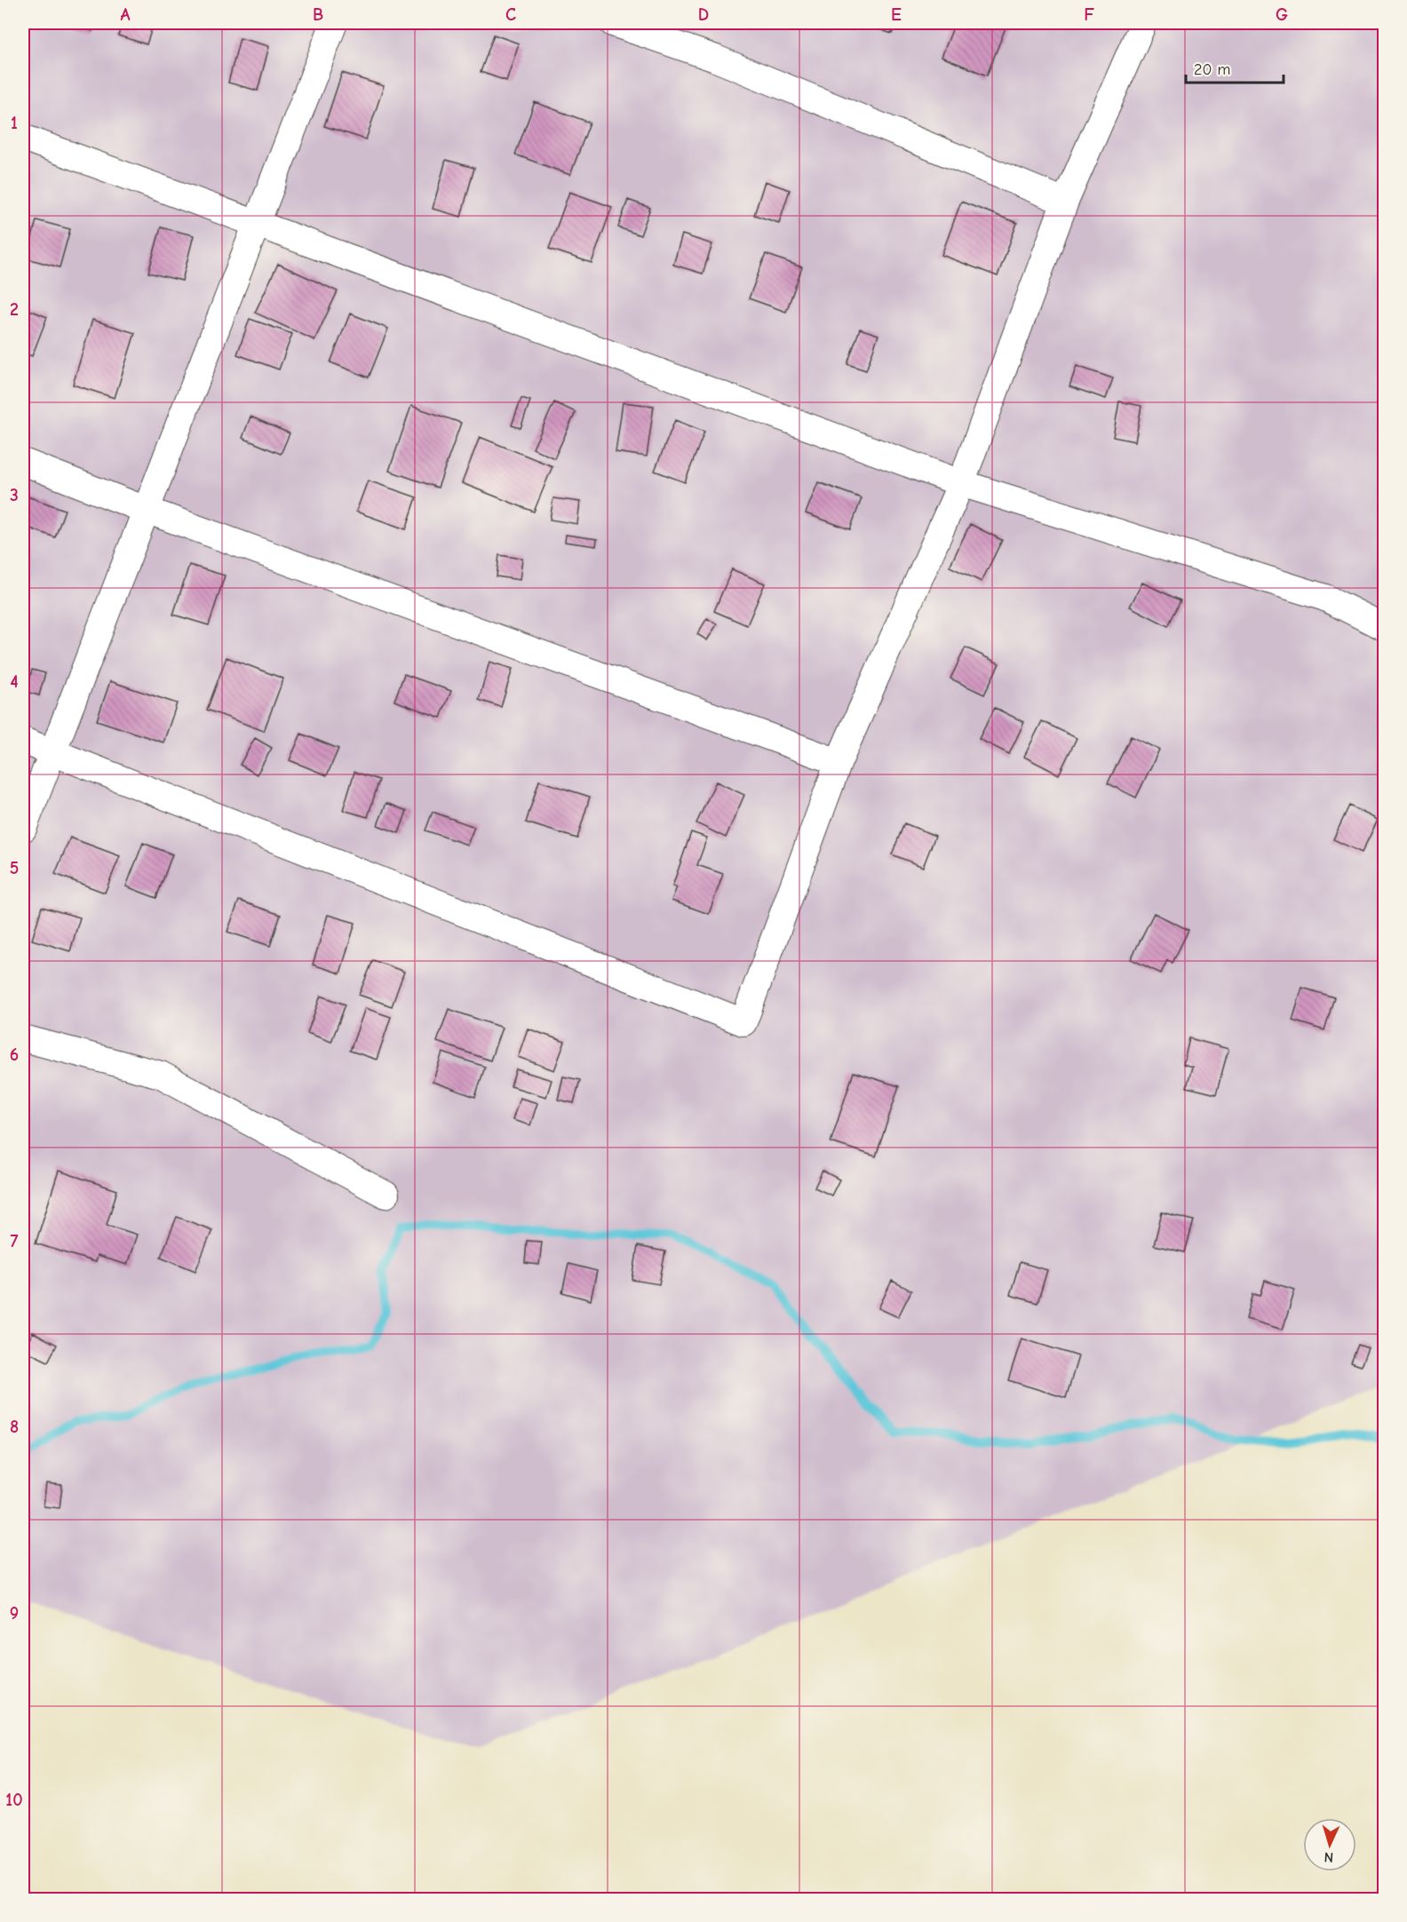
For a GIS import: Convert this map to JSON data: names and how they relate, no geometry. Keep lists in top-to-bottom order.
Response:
{
  "scale_bar": "20 m",
  "north": "bottom",
  "grid": {
    "columns": [
      "A",
      "B",
      "C",
      "D",
      "E",
      "F",
      "G"
    ],
    "rows": [
      "1",
      "2",
      "3",
      "4",
      "5",
      "6",
      "7",
      "8",
      "9",
      "10"
    ]
  }
}
